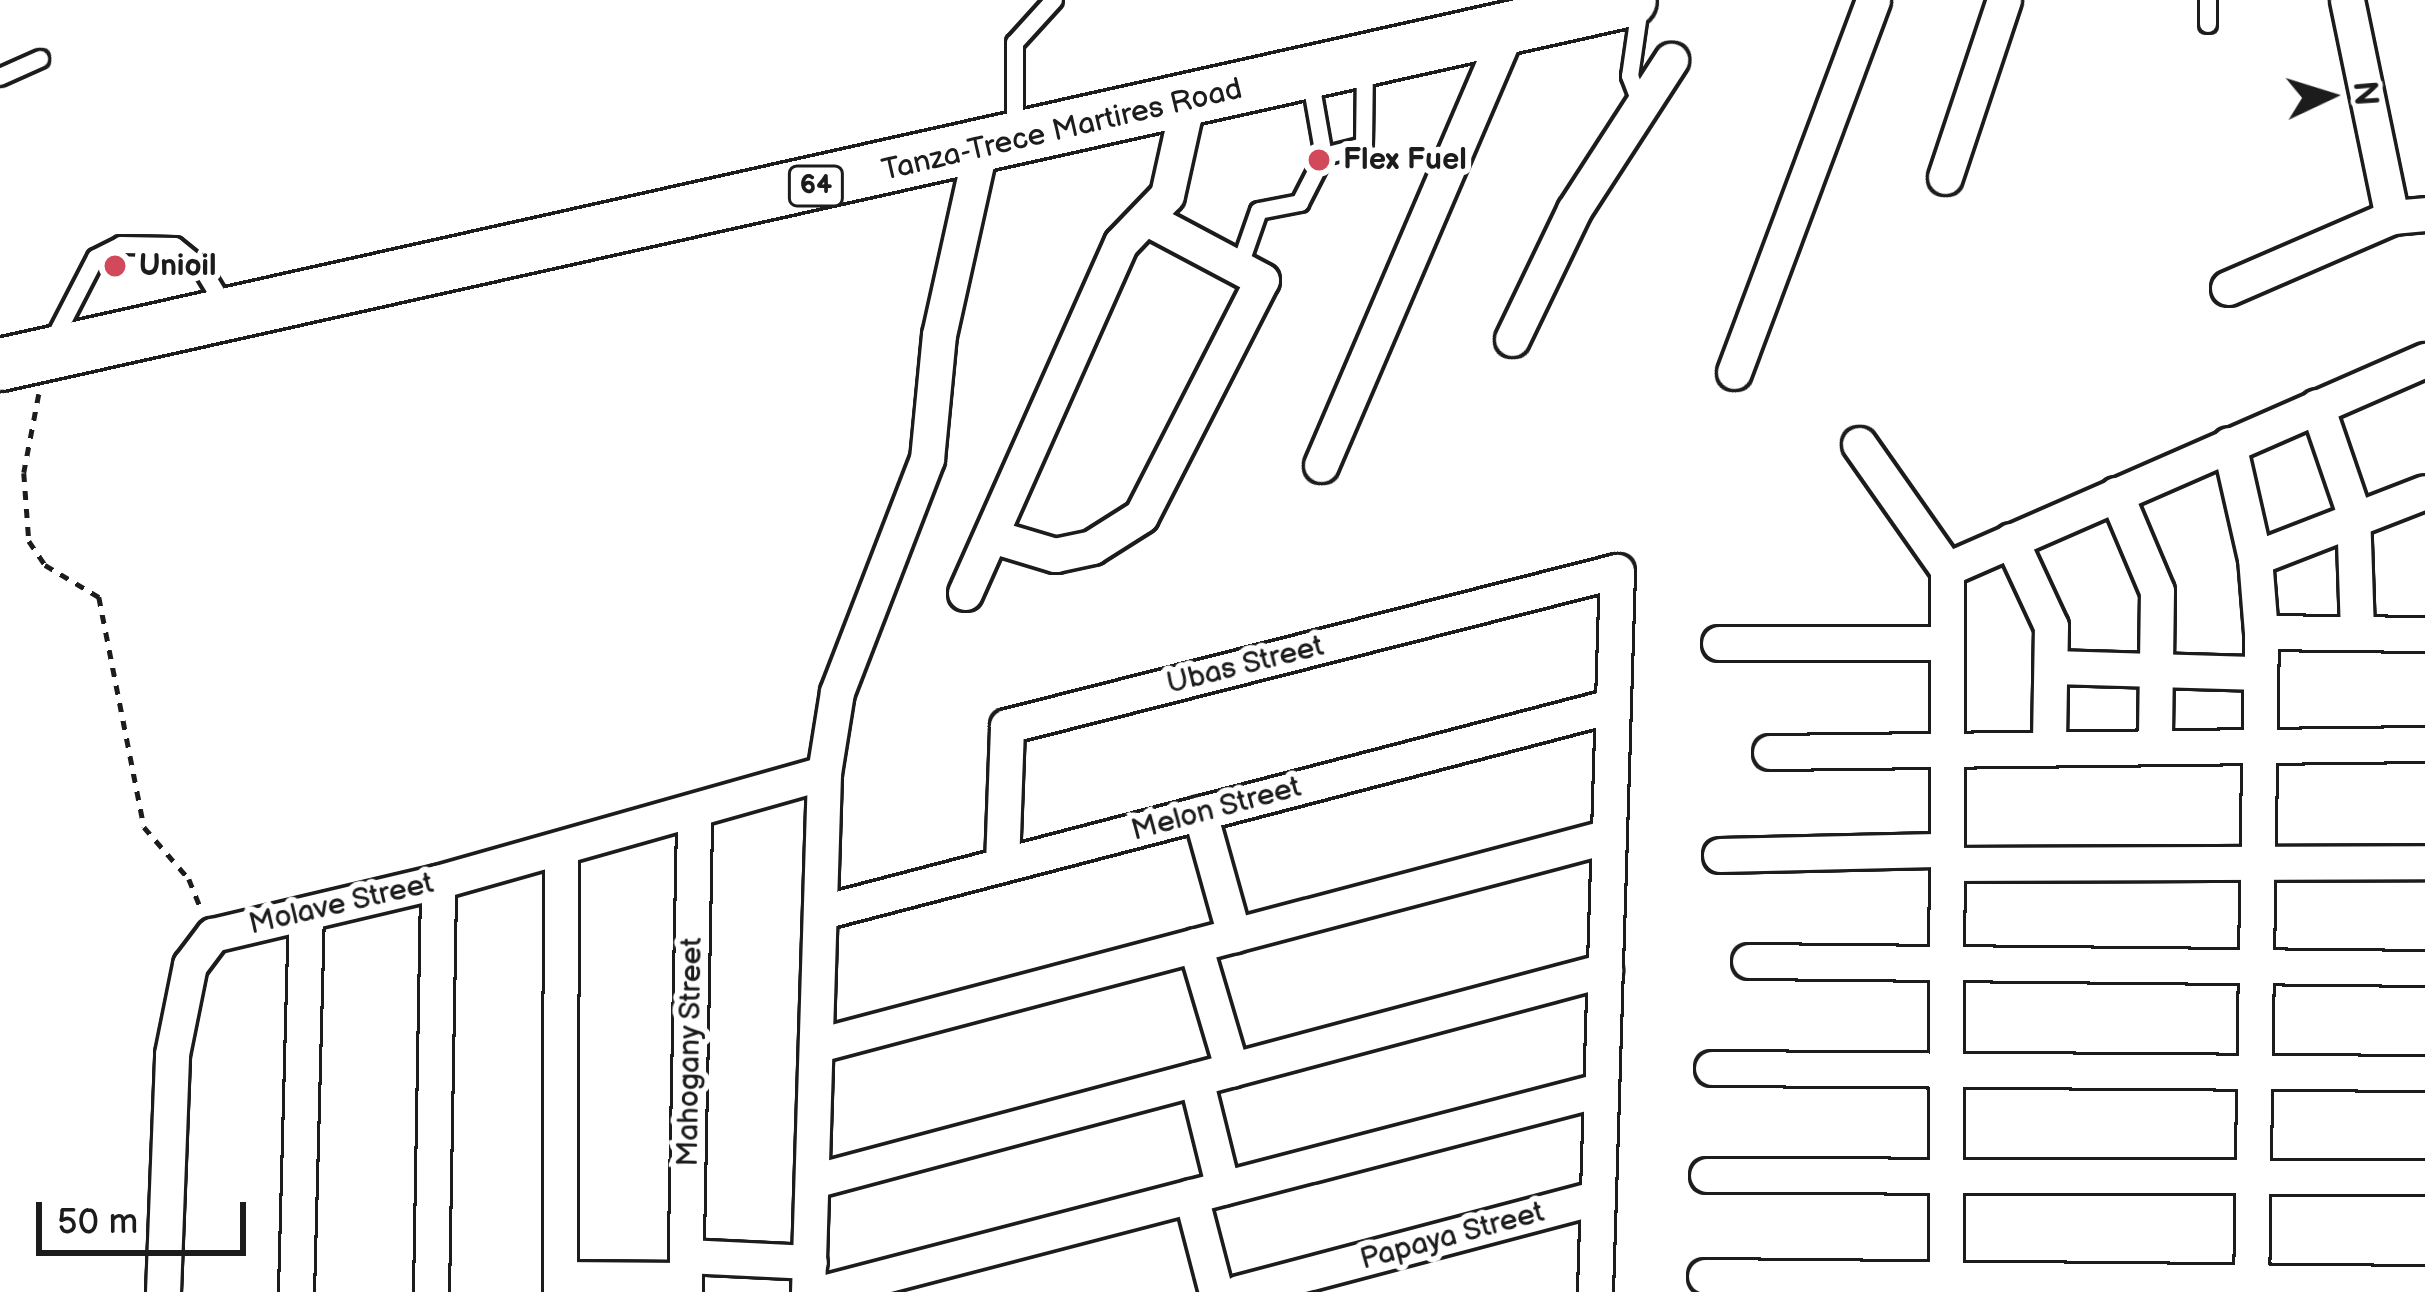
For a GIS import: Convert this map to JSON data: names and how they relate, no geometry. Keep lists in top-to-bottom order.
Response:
{
  "streets": {
    "main road": ["Tanza-Trece Martires Road", "64"],
    "street": [
      "Ubas Street",
      "Melon Street",
      "Molave Street",
      "Mahogany Street",
      "Papaya Street"
    ]
  },
  "crossings": [
    ["Ubas Street", "Melon Street"],
    ["Molave Street", "Mahogany Street"]
  ],
  "places": ["Flex Fuel", "Unioil"],
  "scale_bar": "50 m",
  "north": "right"
}
